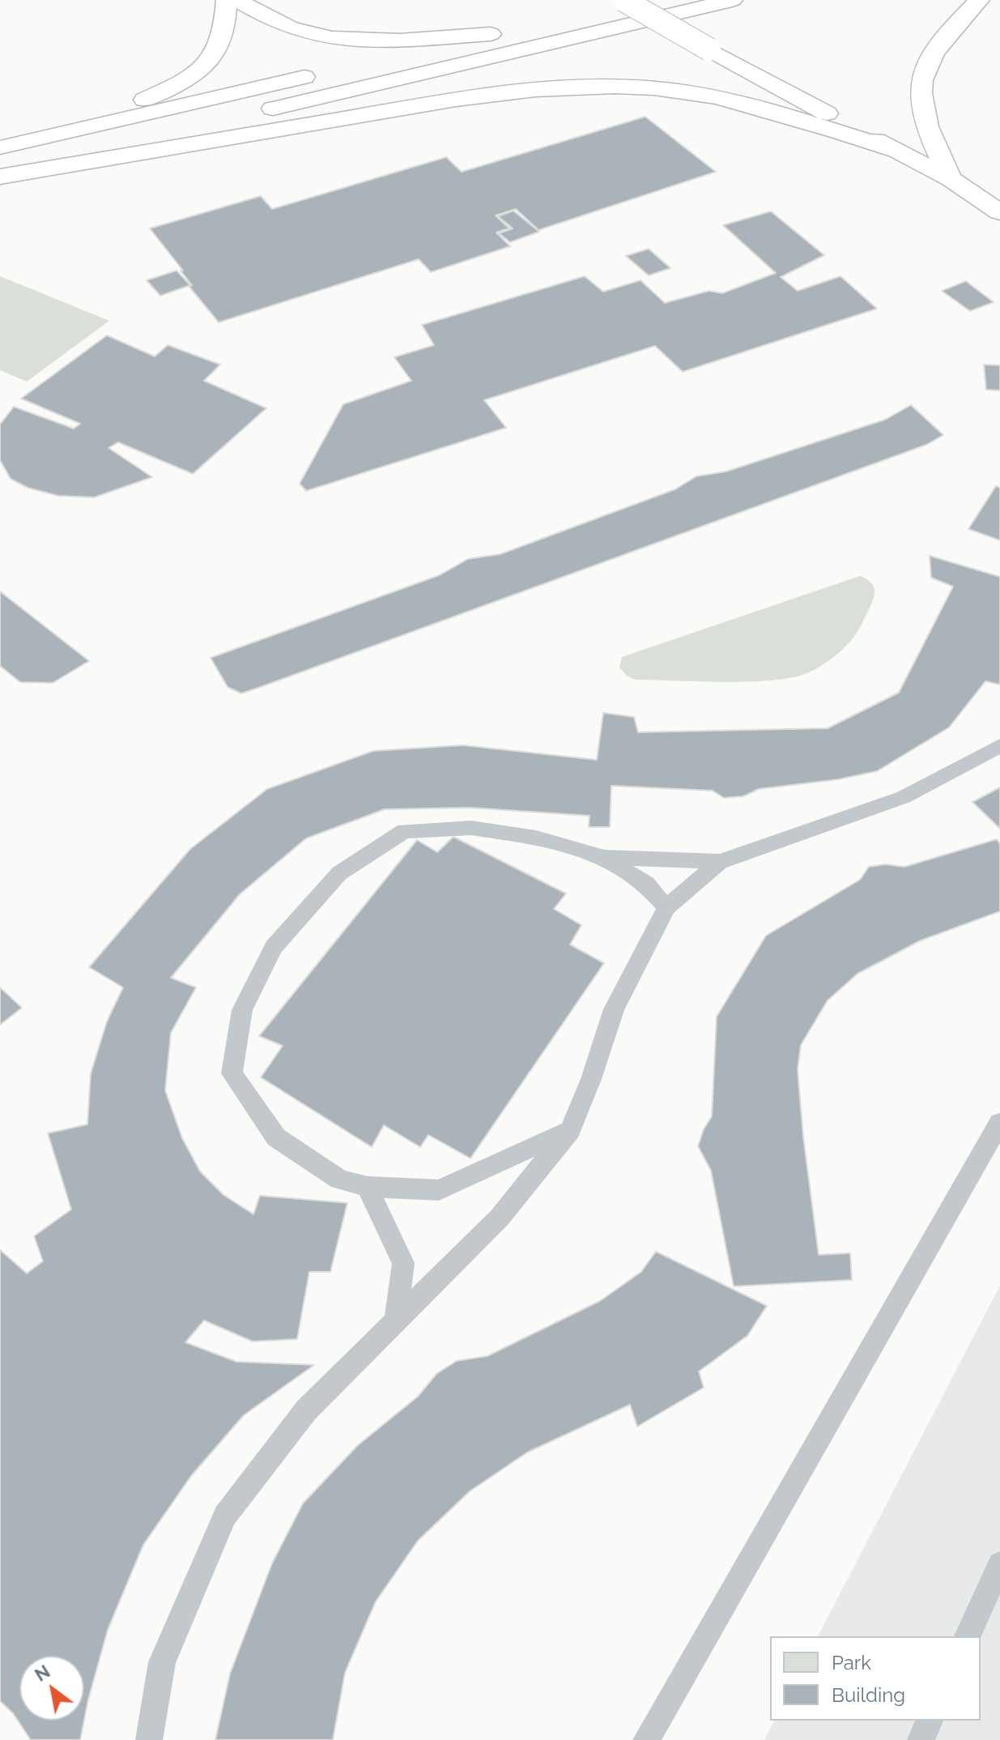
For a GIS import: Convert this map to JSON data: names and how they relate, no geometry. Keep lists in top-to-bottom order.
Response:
{
  "legend": ["Park", "Building"],
  "north": "top left"
}
